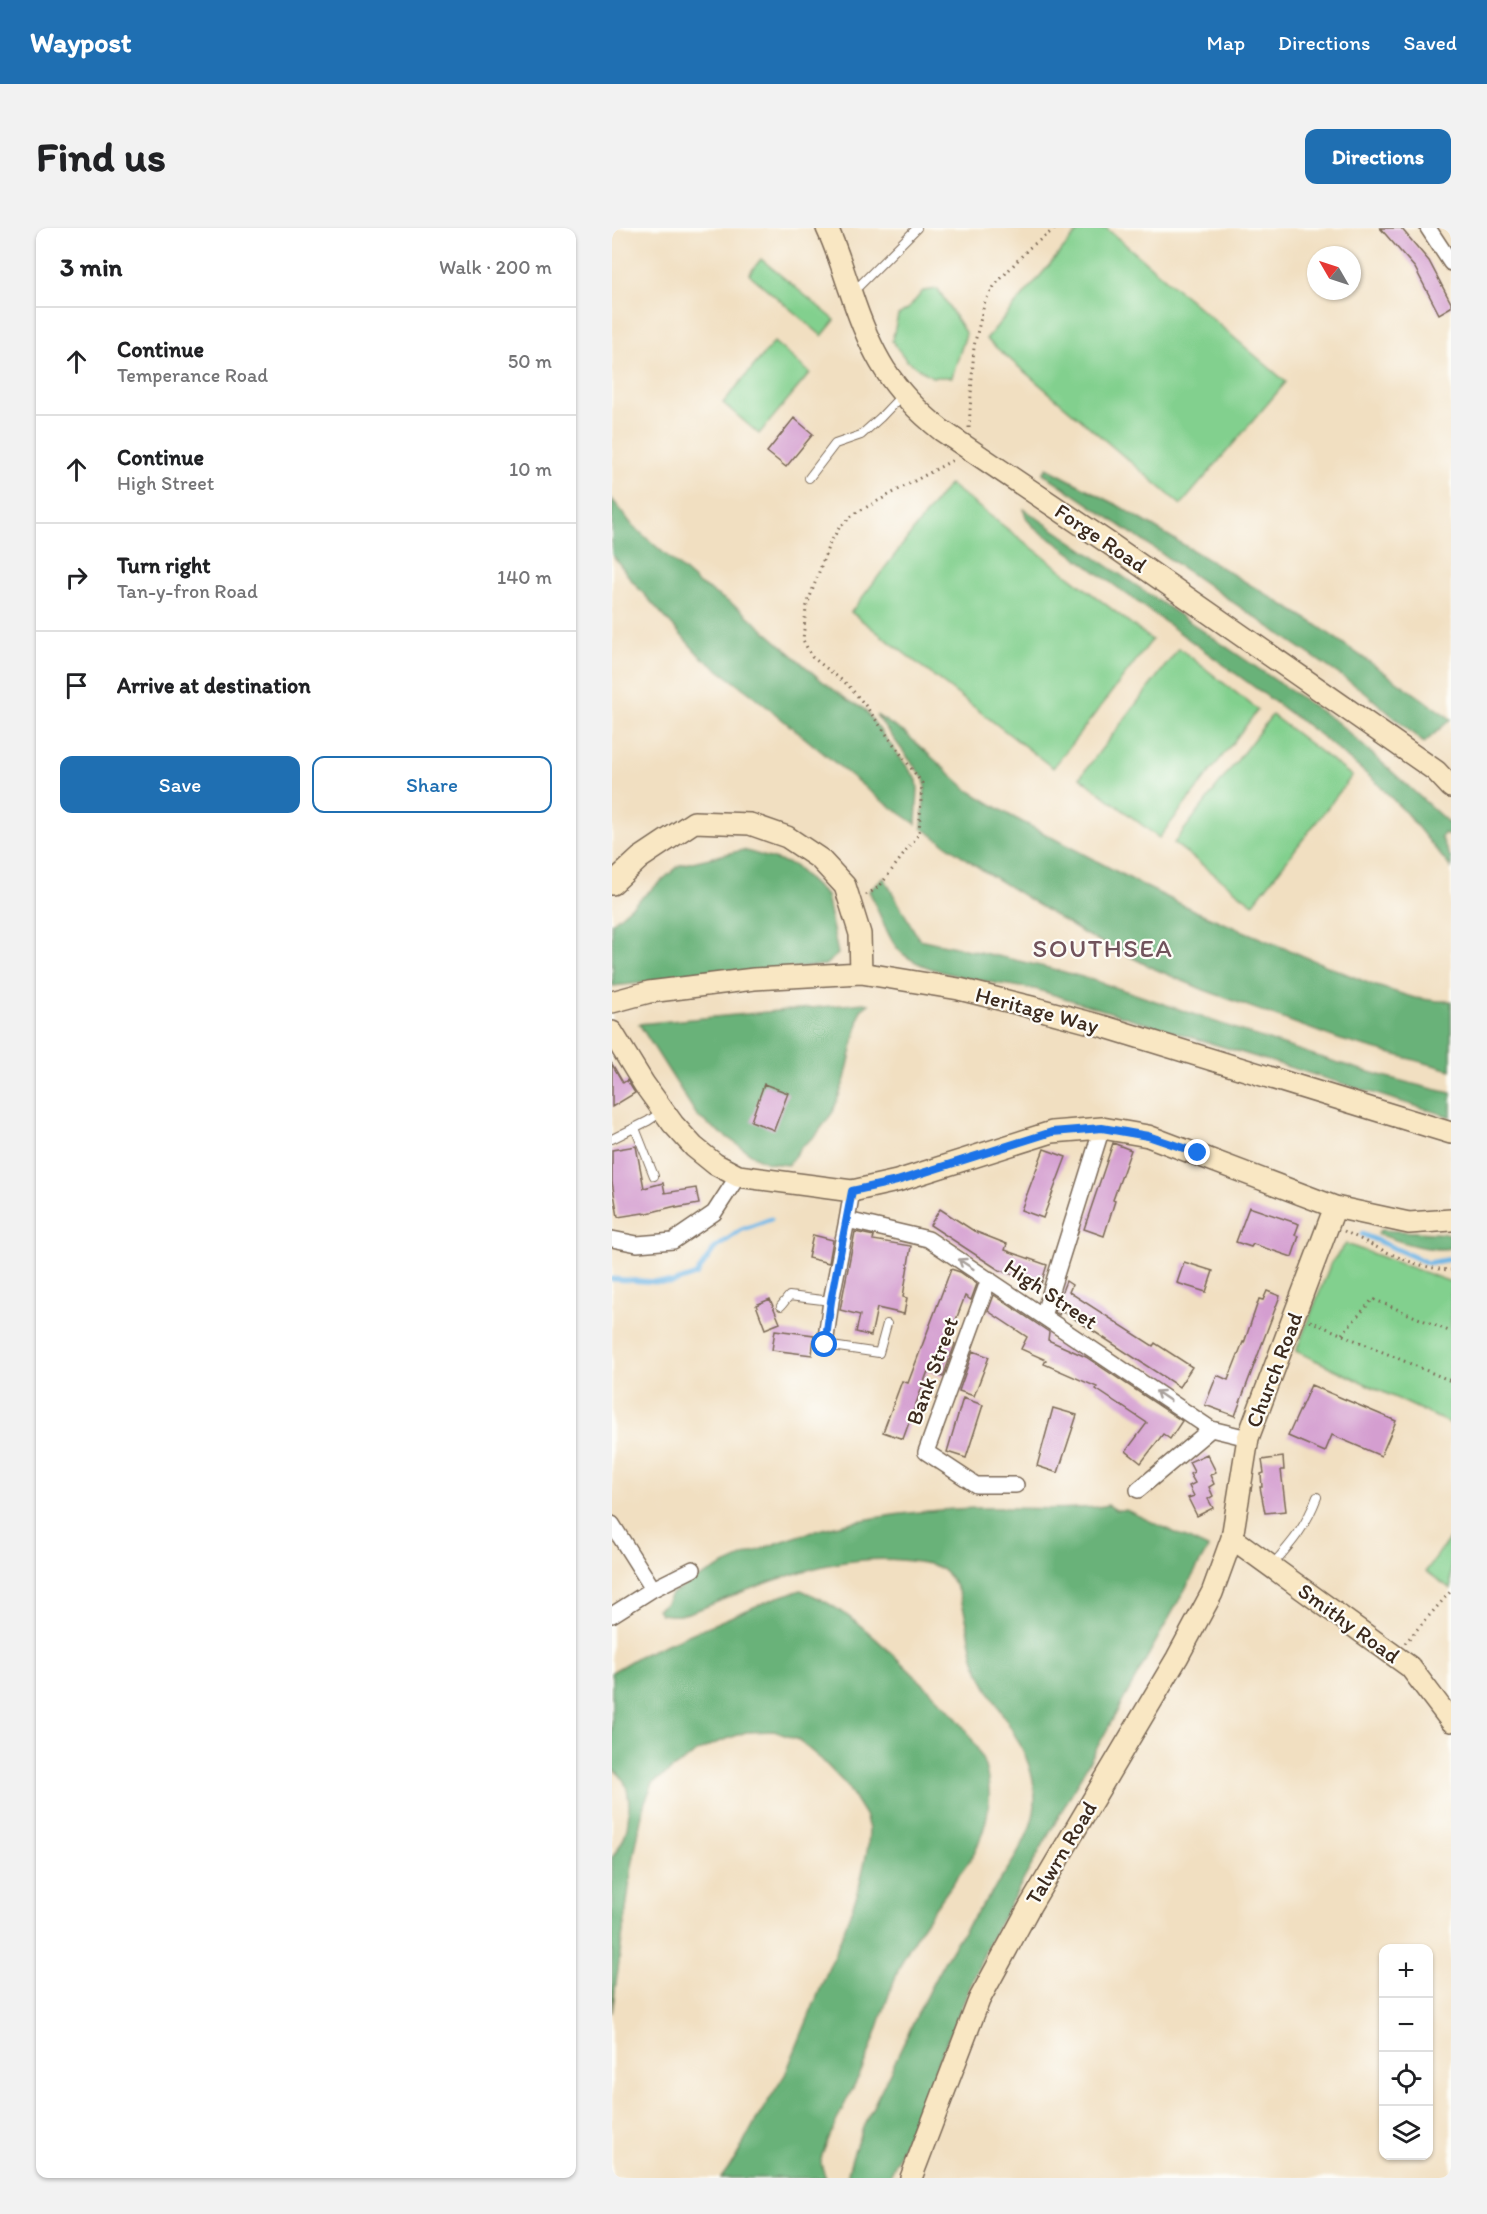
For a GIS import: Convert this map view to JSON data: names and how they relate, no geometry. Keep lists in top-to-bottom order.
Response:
{
  "streets": {
    "street": [
      "Forge Road",
      "Heritage Way",
      "High Street",
      "Church Road",
      "Bank Street",
      "Smithy Road",
      "Talwrn Road"
    ]
  },
  "crossings": [
    ["High Street", "Church Road"],
    ["High Street", "Bank Street"],
    ["Church Road", "Smithy Road"],
    ["Church Road", "Talwrn Road"],
    ["Smithy Road", "Talwrn Road"]
  ],
  "one_way": ["High Street"],
  "districts": ["SOUTHSEA"],
  "north": "top left",
  "page": {
    "header": "Waypost",
    "nav": ["Map", "Directions", "Saved"],
    "buttons": [
      "Directions",
      ["Save", "Share"]
    ],
    "title": "Find us",
    "heading": ["3 min", "Walk · 200 m"],
    "list": [
      ["Continue", "Temperance Road", "50 m"],
      ["Continue", "High Street", "10 m"],
      ["Turn right", "Tan-y-fron Road", "140 m"],
      "Arrive at destination"
    ],
    "map_buttons": ["+", "−"]
  }
}
